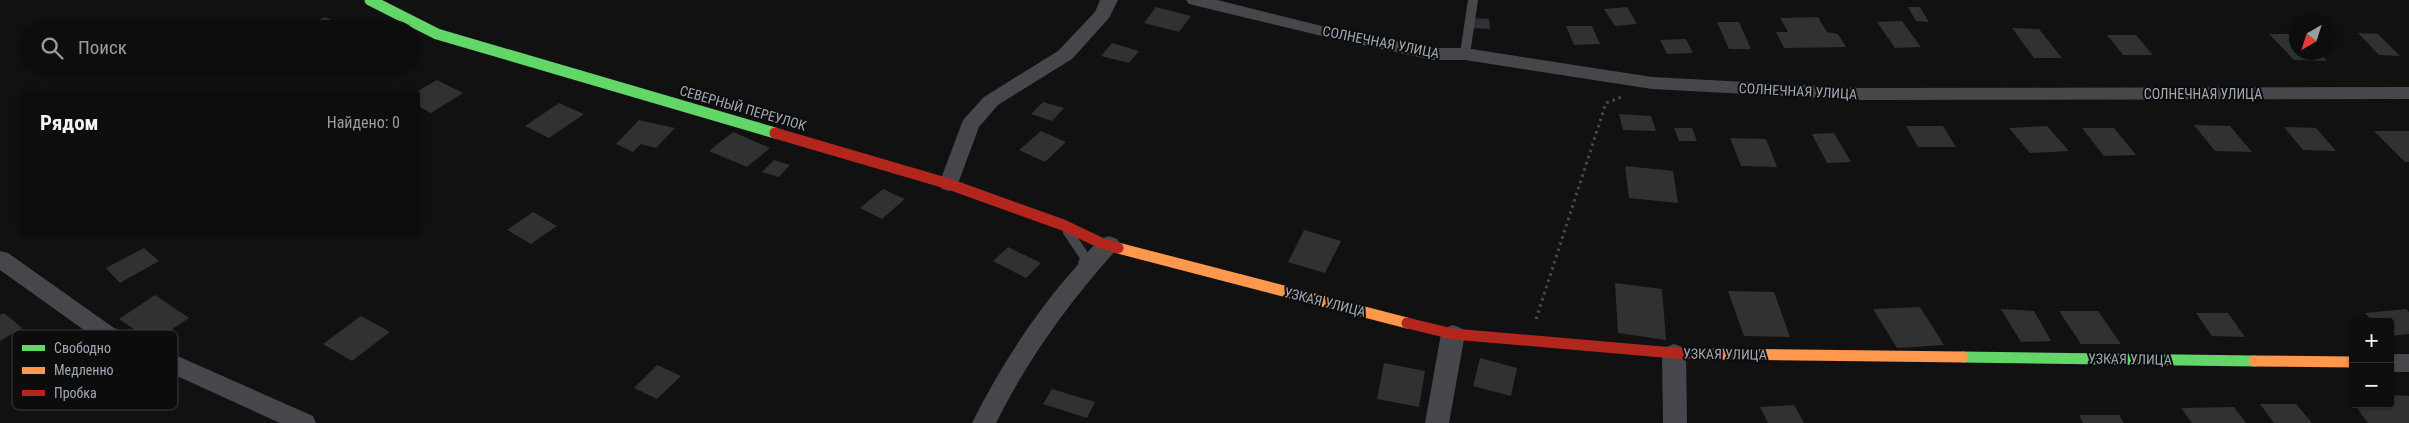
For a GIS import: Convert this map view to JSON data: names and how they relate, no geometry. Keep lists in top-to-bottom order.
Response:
{
  "streets": {
    "street": ["СОЛНЕЧНАЯ УЛИЦА", "СЕВЕРНЫЙ ПЕРЕУЛОК", "УЗКАЯ УЛИЦА"]
  },
  "crossings": [
    ["СЕВЕРНЫЙ ПЕРЕУЛОК", "УЗКАЯ УЛИЦА"]
  ],
  "legend": ["Свободно", "Медленно", "Пробка"],
  "north": "bottom left",
  "page": {
    "search": "Поиск",
    "heading": ["Рядом", "Найдено: 0"],
    "map_buttons": ["+", "−"]
  }
}
